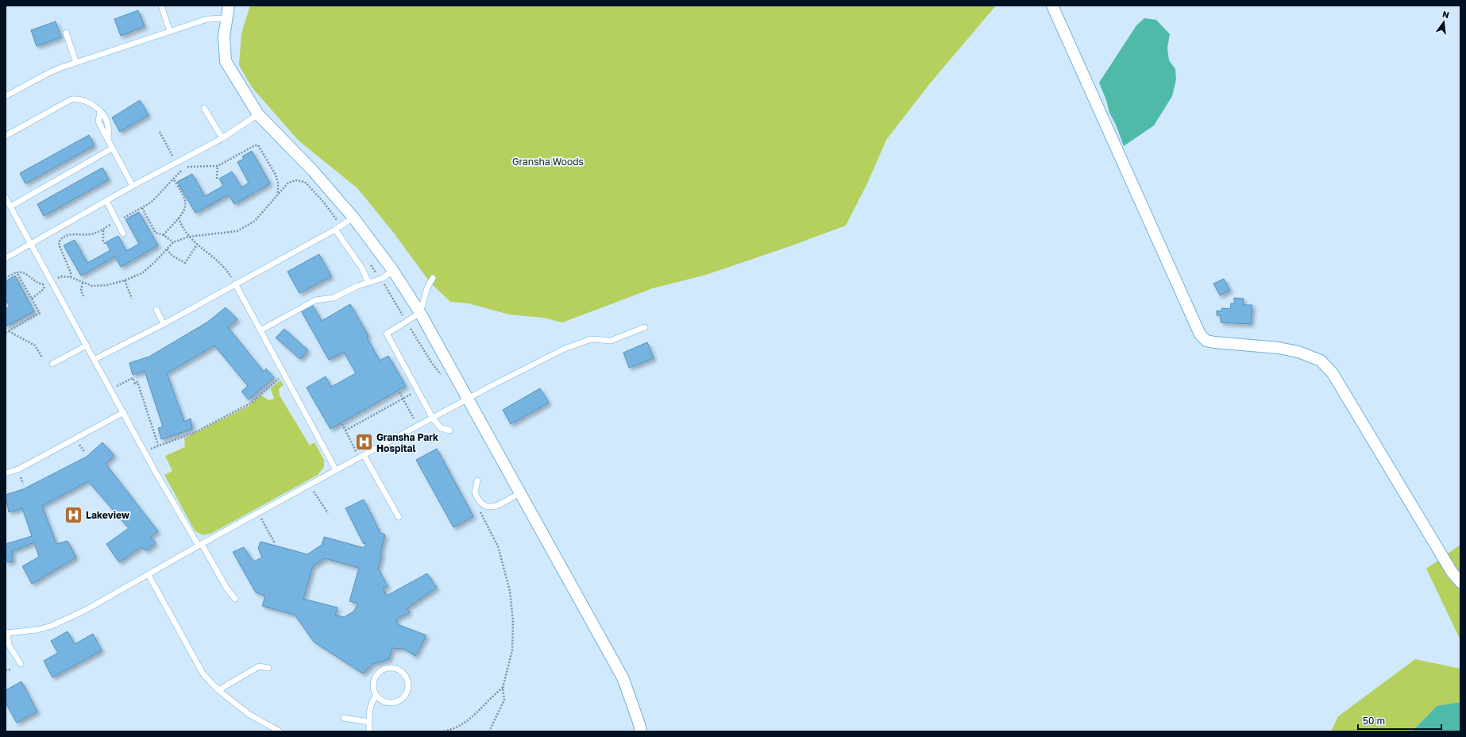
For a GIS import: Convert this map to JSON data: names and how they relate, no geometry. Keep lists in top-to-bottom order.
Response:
{
  "parks": ["Gransha Woods"],
  "places": {
    "hospital": ["Gransha Park Hospital", "Lakeview"]
  },
  "scale_bar": "50 m",
  "north": "top"
}
